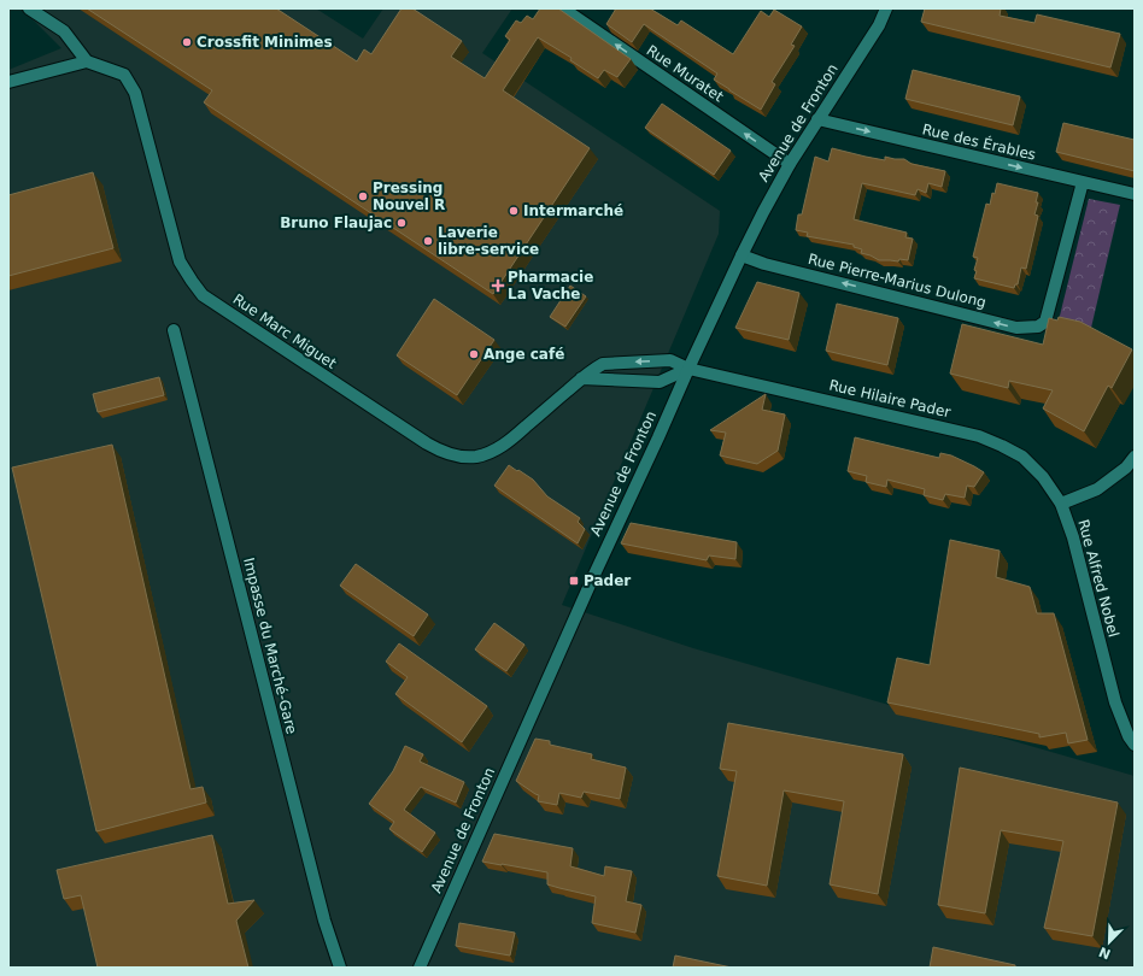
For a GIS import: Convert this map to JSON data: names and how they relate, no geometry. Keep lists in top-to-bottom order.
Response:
{
  "streets": {
    "street": [
      "Rue Muratet",
      "Avenue de Fronton",
      "Rue des Érables",
      "Rue Pierre-Marius Dulong",
      "Rue Marc Miguet",
      "Rue Hilaire Pader",
      "Rue Alfred Nobel",
      "Impasse du Marché-Gare"
    ]
  },
  "crossings": [
    ["Rue Muratet", "Avenue de Fronton"],
    ["Avenue de Fronton", "Rue des Érables"],
    ["Avenue de Fronton", "Rue Pierre-Marius Dulong"],
    ["Avenue de Fronton", "Rue Marc Miguet"],
    ["Avenue de Fronton", "Rue Hilaire Pader"],
    ["Rue des Érables", "Rue Pierre-Marius Dulong"],
    ["Rue Marc Miguet", "Rue Hilaire Pader"],
    ["Rue Hilaire Pader", "Rue Alfred Nobel"]
  ],
  "one_way": ["Rue Muratet", "Rue des Érables"],
  "places": {
    "other": [
      "Crossfit Minimes",
      "Pressing Nouvel R",
      "Intermarché",
      "Bruno Flaujac",
      "Laverie libre-service",
      "Ange café"
    ],
    "health": ["Pharmacie La Vache"],
    "transit": ["Pader"]
  },
  "north": "bottom left"
}
